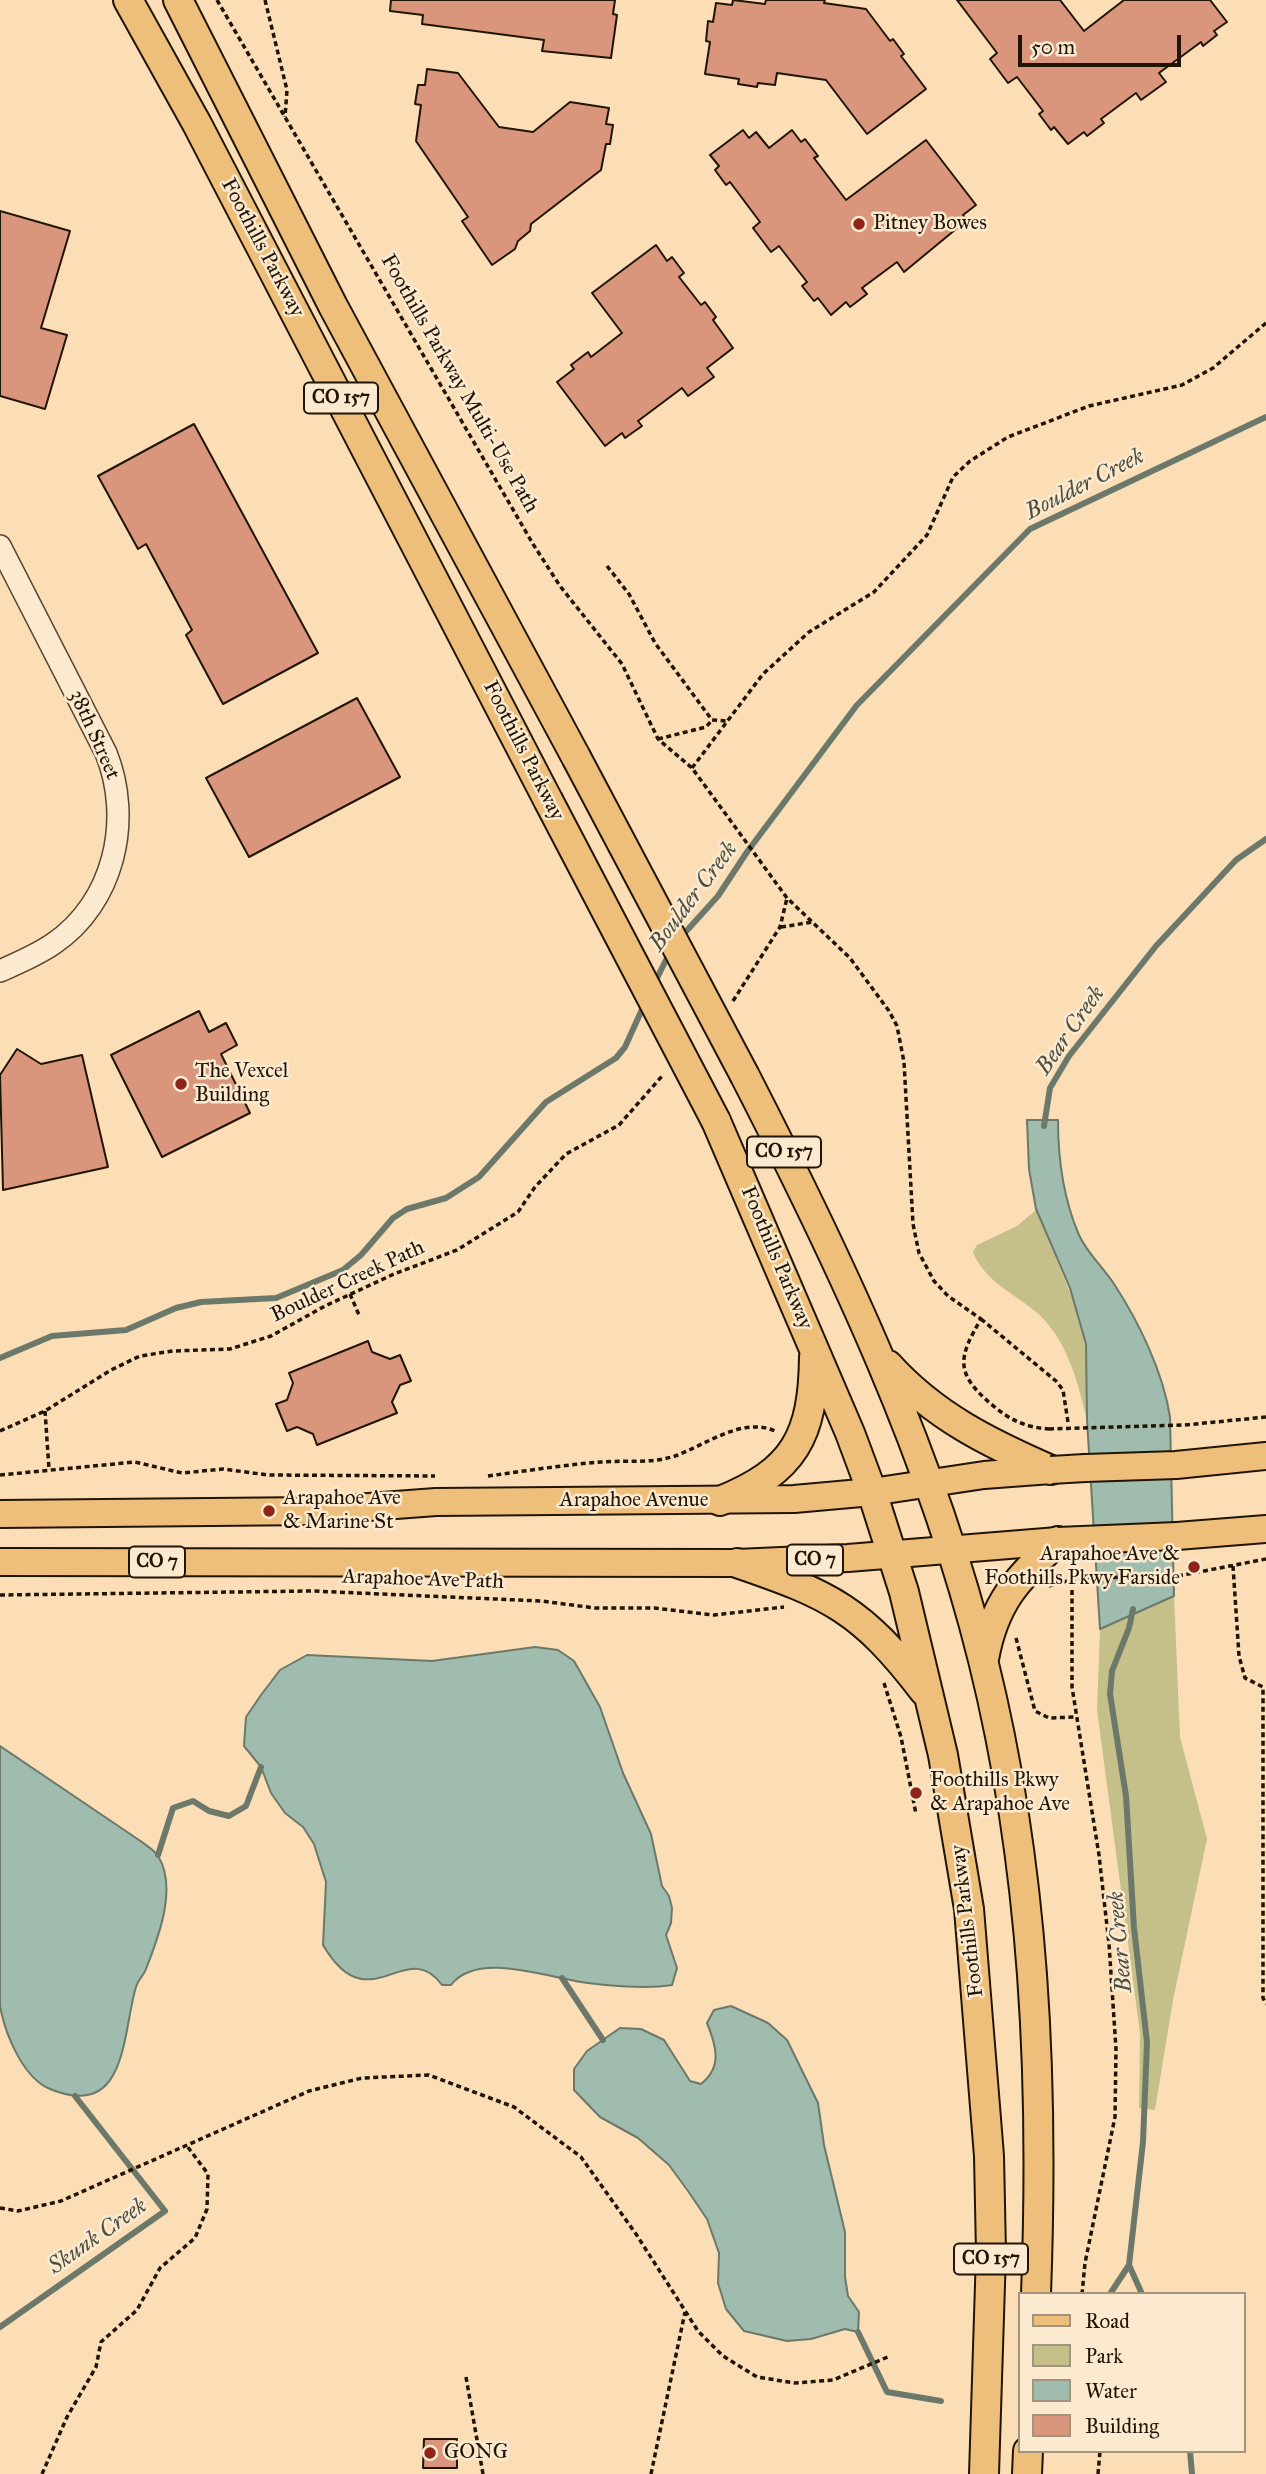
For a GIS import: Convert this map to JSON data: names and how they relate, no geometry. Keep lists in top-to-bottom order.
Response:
{
  "streets": {
    "highway": ["Foothills Parkway", "CO 157"],
    "main road": ["Arapahoe Avenue", "CO 7"],
    "street": ["38th Street"],
    "path": ["Foothills Parkway Multi-Use Path", "Boulder Creek Path", "Arapahoe Ave Path"]
  },
  "crossings": [
    ["Foothills Parkway", "Arapahoe Avenue"],
    ["Foothills Parkway", "CO 7"]
  ],
  "water": ["Boulder Creek", "Bear Creek", "Skunk Creek"],
  "places": [
    "Pitney Bowes",
    "The Vexcel Building",
    "Arapahoe Ave & Marine St",
    "Arapahoe Ave & Foothills Pkwy Farside",
    "Foothills Pkwy & Arapahoe Ave",
    "GONG"
  ],
  "legend": [
    "Road",
    "Park",
    "Water",
    "Building"
  ],
  "scale_bar": "50 m"
}
